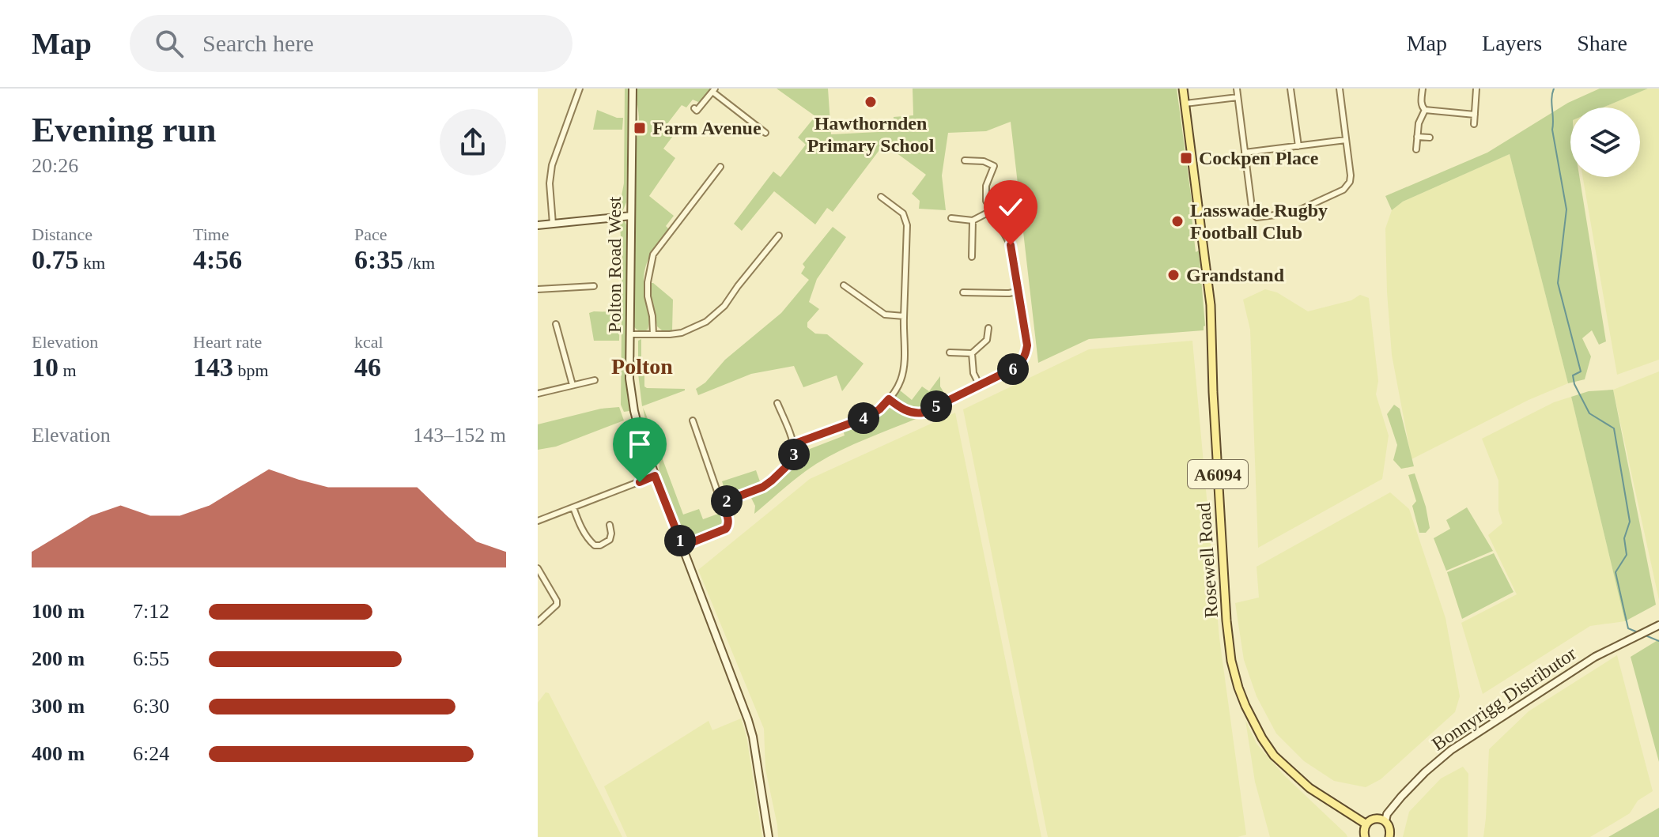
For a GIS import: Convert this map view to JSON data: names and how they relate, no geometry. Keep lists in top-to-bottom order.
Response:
{
  "streets": {
    "main road": ["A6094", "Rosewell Road"],
    "street": ["Polton Road West", "Bonnyrigg Distributor"]
  },
  "districts": ["Polton"],
  "places": {
    "other": ["Hawthornden Primary School", "Lasswade Rugby Football Club", "Grandstand"],
    "transit": ["Farm Avenue", "Cockpen Place"]
  },
  "page": {
    "header": "Map",
    "search": "Search here",
    "nav": ["Map", "Layers", "Share"],
    "heading": ["Evening run", "20:26"],
    "stats": [
      ["Distance", "0.75 km"],
      ["Time", "4:56"],
      ["Pace", "6:35 /km"],
      ["Elevation", "10 m"],
      ["Heart rate", "143 bpm"],
      ["kcal", "46"]
    ],
    "pins": [
      "6",
      "5",
      "4",
      "3",
      "2",
      "1"
    ],
    "chart": ["Elevation", "143–152 m"],
    "list": [
      {
        "name": "100 m",
        "note": "7:12"
      },
      {
        "name": "200 m",
        "note": "6:55"
      },
      {
        "name": "300 m",
        "note": "6:30"
      },
      {
        "name": "400 m",
        "note": "6:24"
      }
    ]
  }
}
